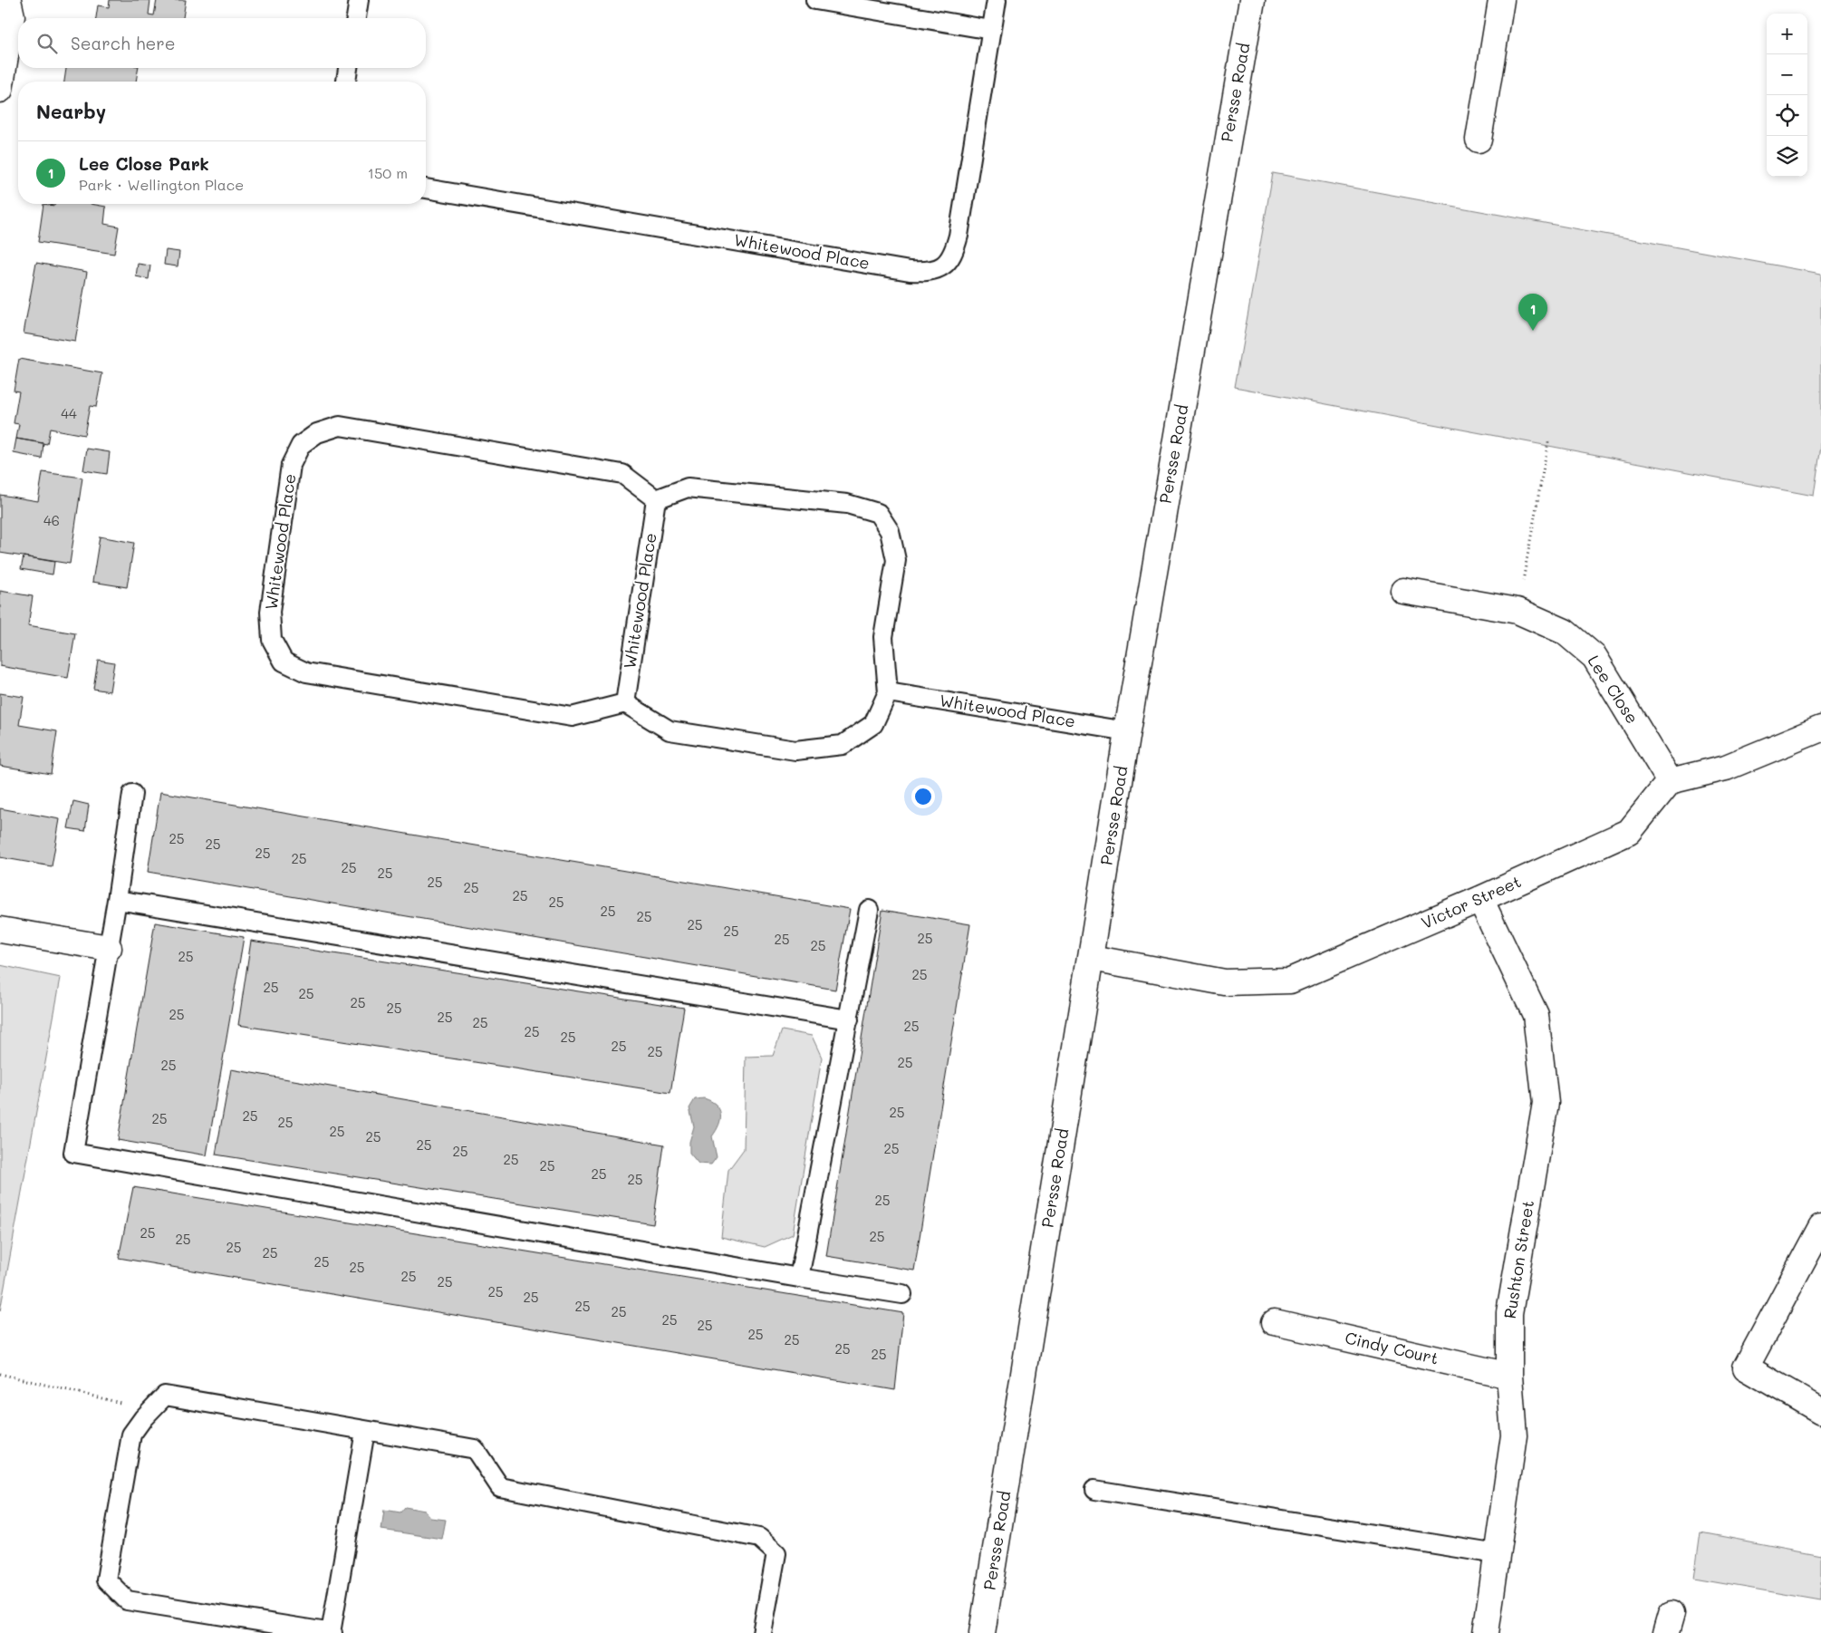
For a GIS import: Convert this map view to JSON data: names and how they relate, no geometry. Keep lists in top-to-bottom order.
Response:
{
  "streets": {
    "street": [
      "Persse Road",
      "Lee Close",
      "Victor Street",
      "Rushton Street",
      "Cindy Court"
    ],
    "lane": ["Whitewood Place"]
  },
  "crossings": [
    ["Persse Road", "Whitewood Place"],
    ["Persse Road", "Victor Street"],
    ["Lee Close", "Victor Street"],
    ["Victor Street", "Rushton Street"],
    ["Rushton Street", "Cindy Court"]
  ],
  "house_numbers": [
    "44",
    "46",
    "25",
    "25",
    "25",
    "25",
    "25",
    "25",
    "25",
    "25",
    "25",
    "25",
    "25",
    "25",
    "25",
    "25",
    "25",
    "25",
    "25",
    "25",
    "25",
    "25",
    "25",
    "25",
    "25",
    "25",
    "25",
    "25",
    "25",
    "25",
    "25",
    "25",
    "25",
    "25",
    "25",
    "25",
    "25",
    "25",
    "25",
    "25",
    "25",
    "25",
    "25",
    "25",
    "25",
    "25",
    "25",
    "25",
    "25",
    "25",
    "25",
    "25",
    "25",
    "25",
    "25",
    "25",
    "25",
    "25",
    "25",
    "25",
    "25",
    "25",
    "25",
    "25",
    "25",
    "25",
    "25",
    "25"
  ],
  "page": {
    "map_buttons": ["+", "−"],
    "search": "Search here",
    "heading": "Nearby",
    "list": [
      {
        "mark": "1",
        "name": "Lee Close Park",
        "note": "Park · Wellington Place",
        "value": "150 m"
      }
    ],
    "pins": "1"
  }
}
